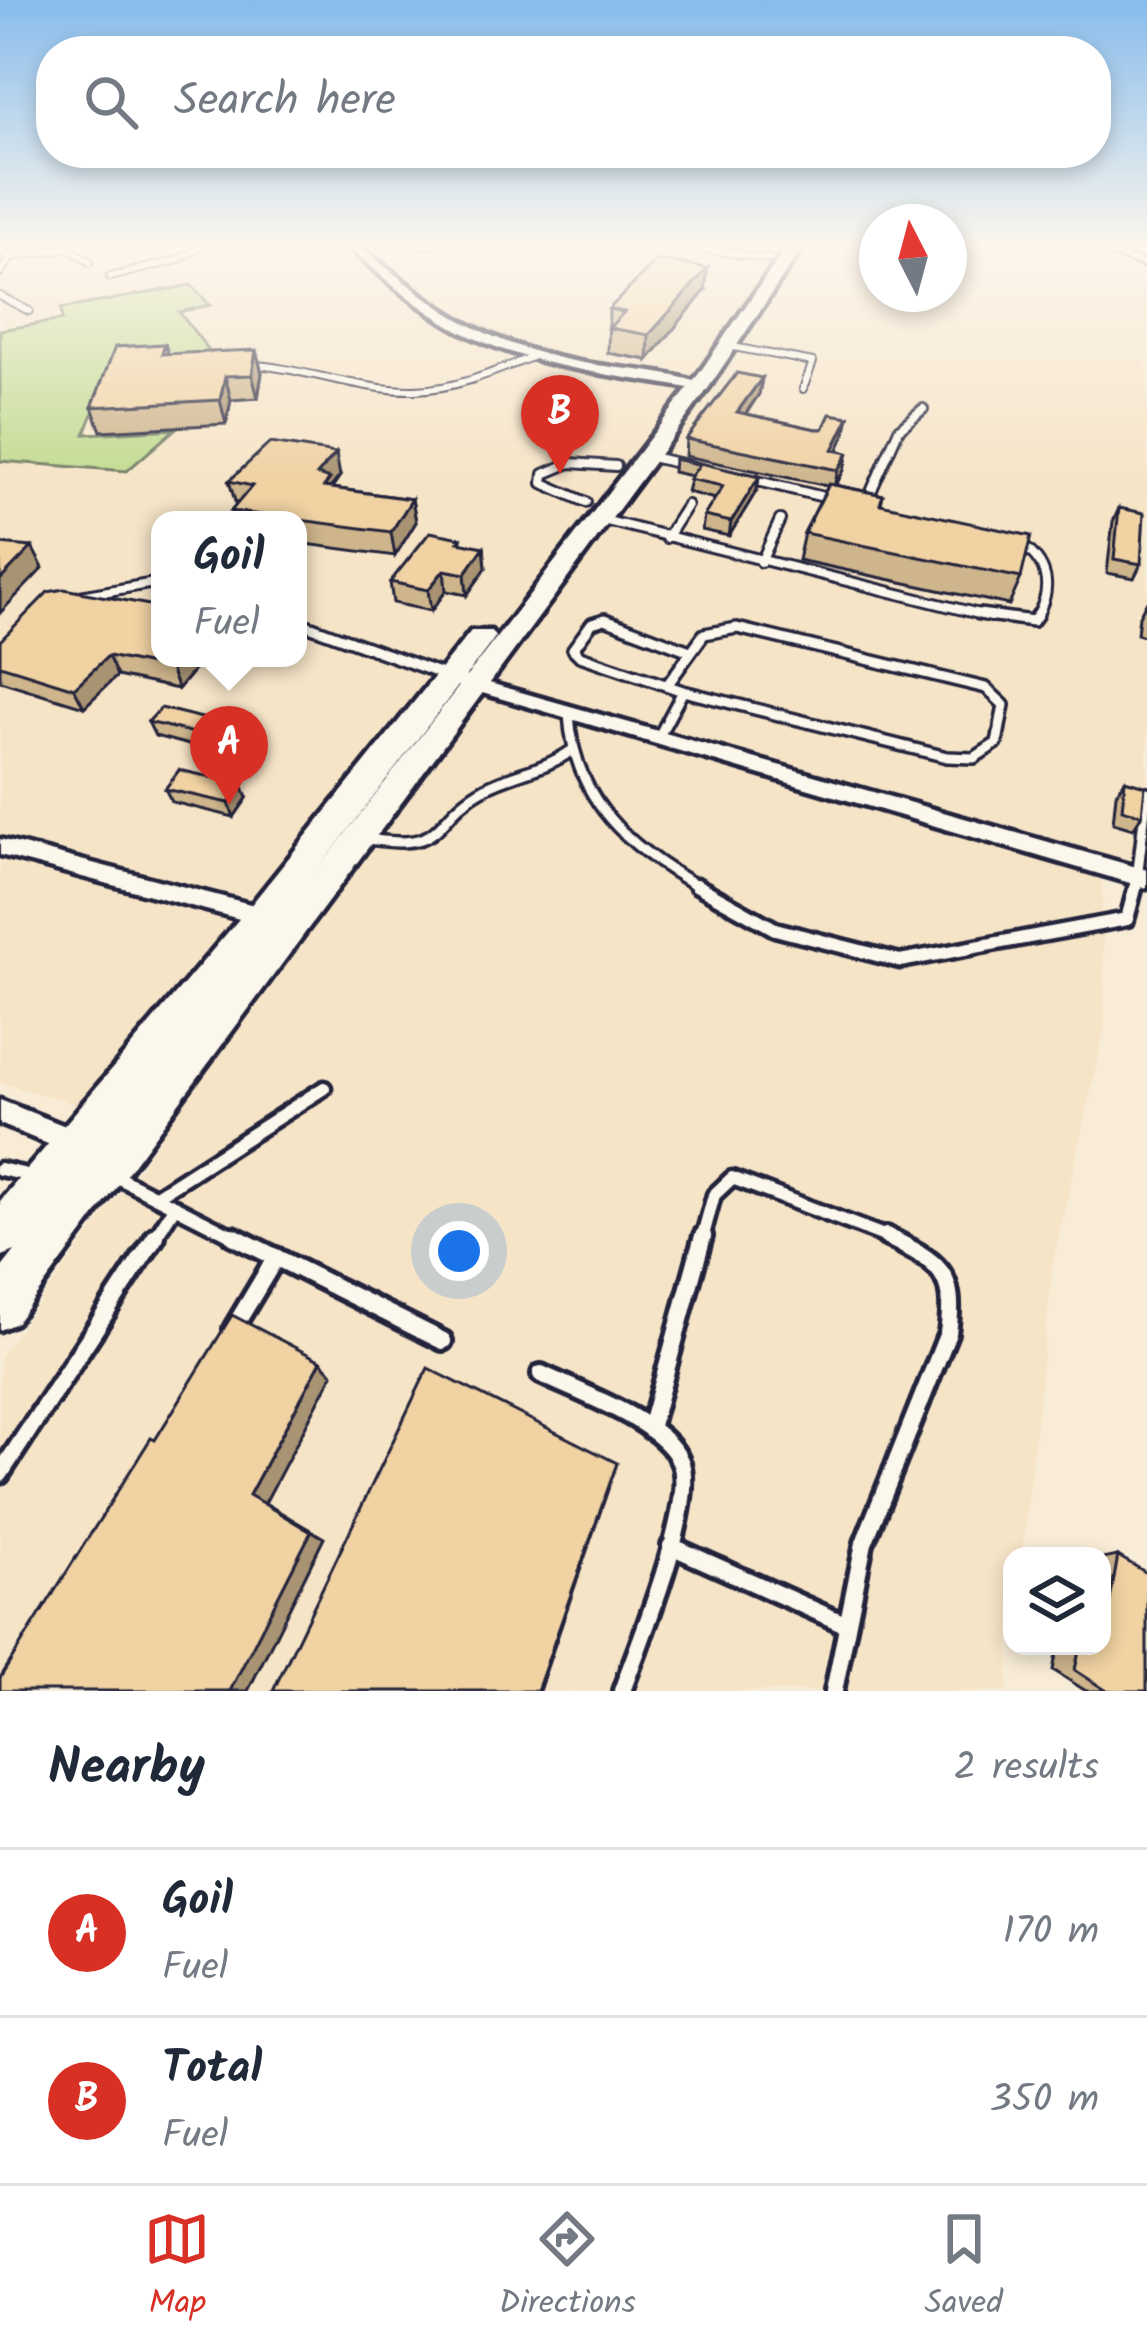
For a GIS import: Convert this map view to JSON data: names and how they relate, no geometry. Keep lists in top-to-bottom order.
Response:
{
  "north": "top",
  "page": {
    "search": "Search here",
    "pins": ["B", "A"],
    "popup": ["Goil", "Fuel"],
    "heading": ["Nearby", "2 results"],
    "list": [
      {
        "mark": "A",
        "name": "Goil",
        "note": "Fuel",
        "value": "170 m"
      },
      {
        "mark": "B",
        "name": "Total",
        "note": "Fuel",
        "value": "350 m"
      }
    ],
    "nav": ["Map", "Directions", "Saved"]
  }
}
